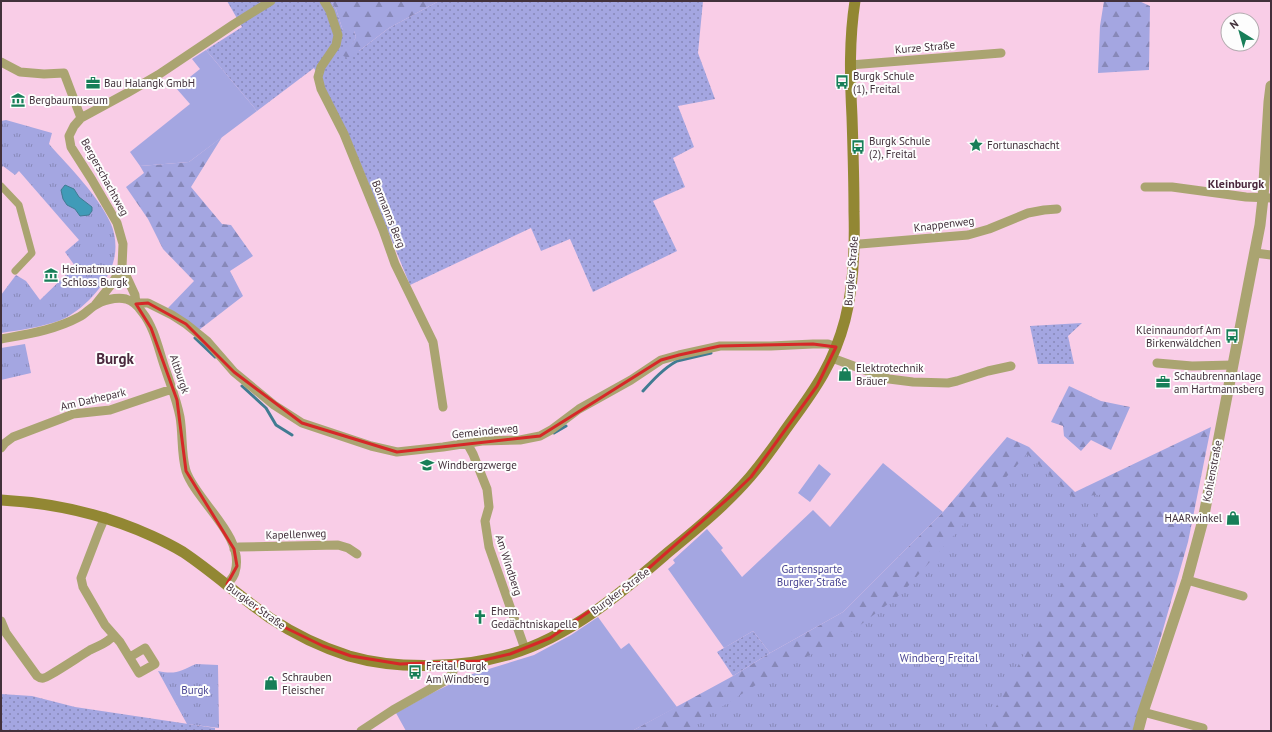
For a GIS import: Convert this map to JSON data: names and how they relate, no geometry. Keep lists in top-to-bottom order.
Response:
{
  "streets": {
    "main road": ["Burgker Straße"],
    "street": [
      "Kurze Straße",
      "Bergerschachtweg",
      "Bormanns Berg",
      "Knappenweg",
      "Altburgk",
      "Am Dathepark",
      "Gemeindeweg",
      "Kohlenstraße",
      "Kapellenweg",
      "Am Windberg"
    ]
  },
  "crossings": [
    ["Kurze Straße", "Burgker Straße"],
    ["Bergerschachtweg", "Altburgk"],
    ["Bergerschachtweg", "Gemeindeweg"],
    ["Knappenweg", "Burgker Straße"],
    ["Burgker Straße", "Altburgk"],
    ["Burgker Straße", "Gemeindeweg"],
    ["Burgker Straße", "Am Windberg"],
    ["Altburgk", "Am Dathepark"],
    ["Altburgk", "Gemeindeweg"],
    ["Altburgk", "Kapellenweg"],
    ["Gemeindeweg", "Am Windberg"]
  ],
  "districts": ["Kleinburgk", "Burgk"],
  "parks": ["Gartensparte Burgker Straße", "Windberg Freital", "Burgk"],
  "places": {
    "bus stop": [
      "Burgk Schule (1), Freital",
      "Burgk Schule (2), Freital",
      "Kleinnaundorf Am Birkenwäldchen",
      "Freital Burgk Am Windberg"
    ],
    "office": ["Bau Halangk GmbH", "Schaubrennanlage am Hartmannsberg"],
    "museum": ["Bergbaumuseum", "Heimatmuseum Schloss Burgk"],
    "place": ["Fortunaschacht"],
    "shop": ["Elektrotechnik Bräuer", "HAARwinkel", "Schrauben Fleischer"],
    "school or university": ["Windbergzwerge"],
    "church": ["Ehem. Gedächtniskapelle"]
  },
  "north": "top left"
}
